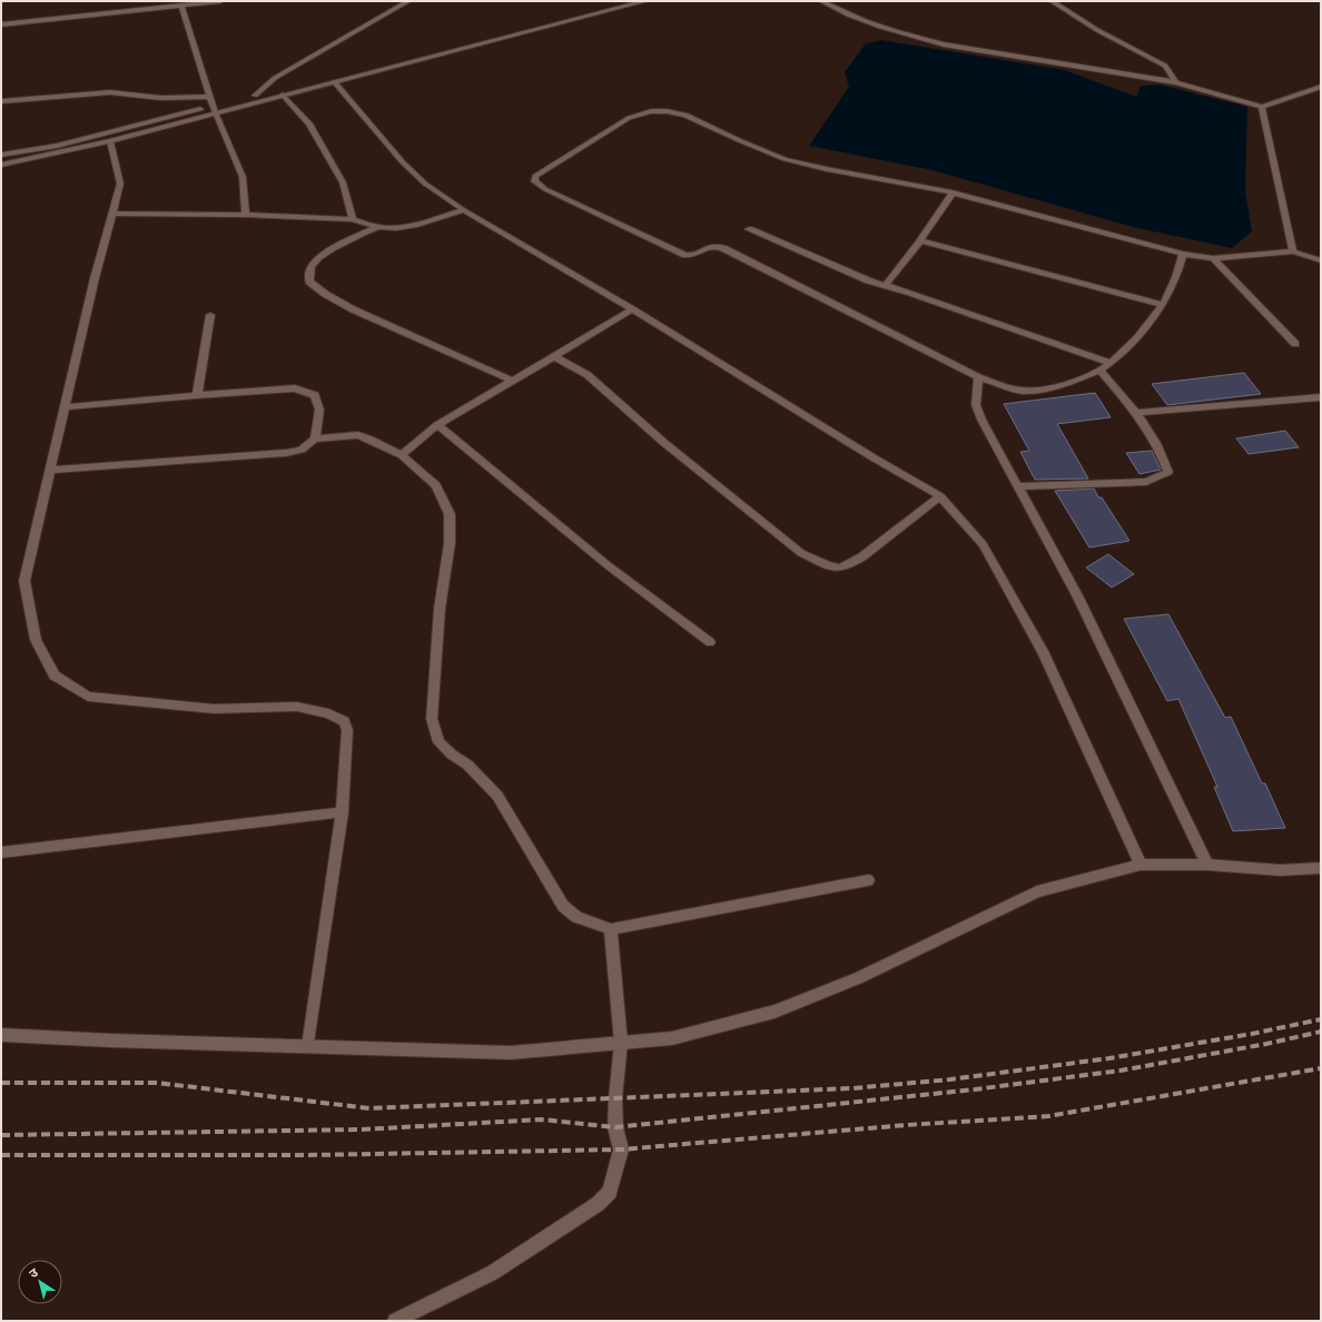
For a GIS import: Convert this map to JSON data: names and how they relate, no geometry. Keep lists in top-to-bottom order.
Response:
{
  "north": "top left"
}
